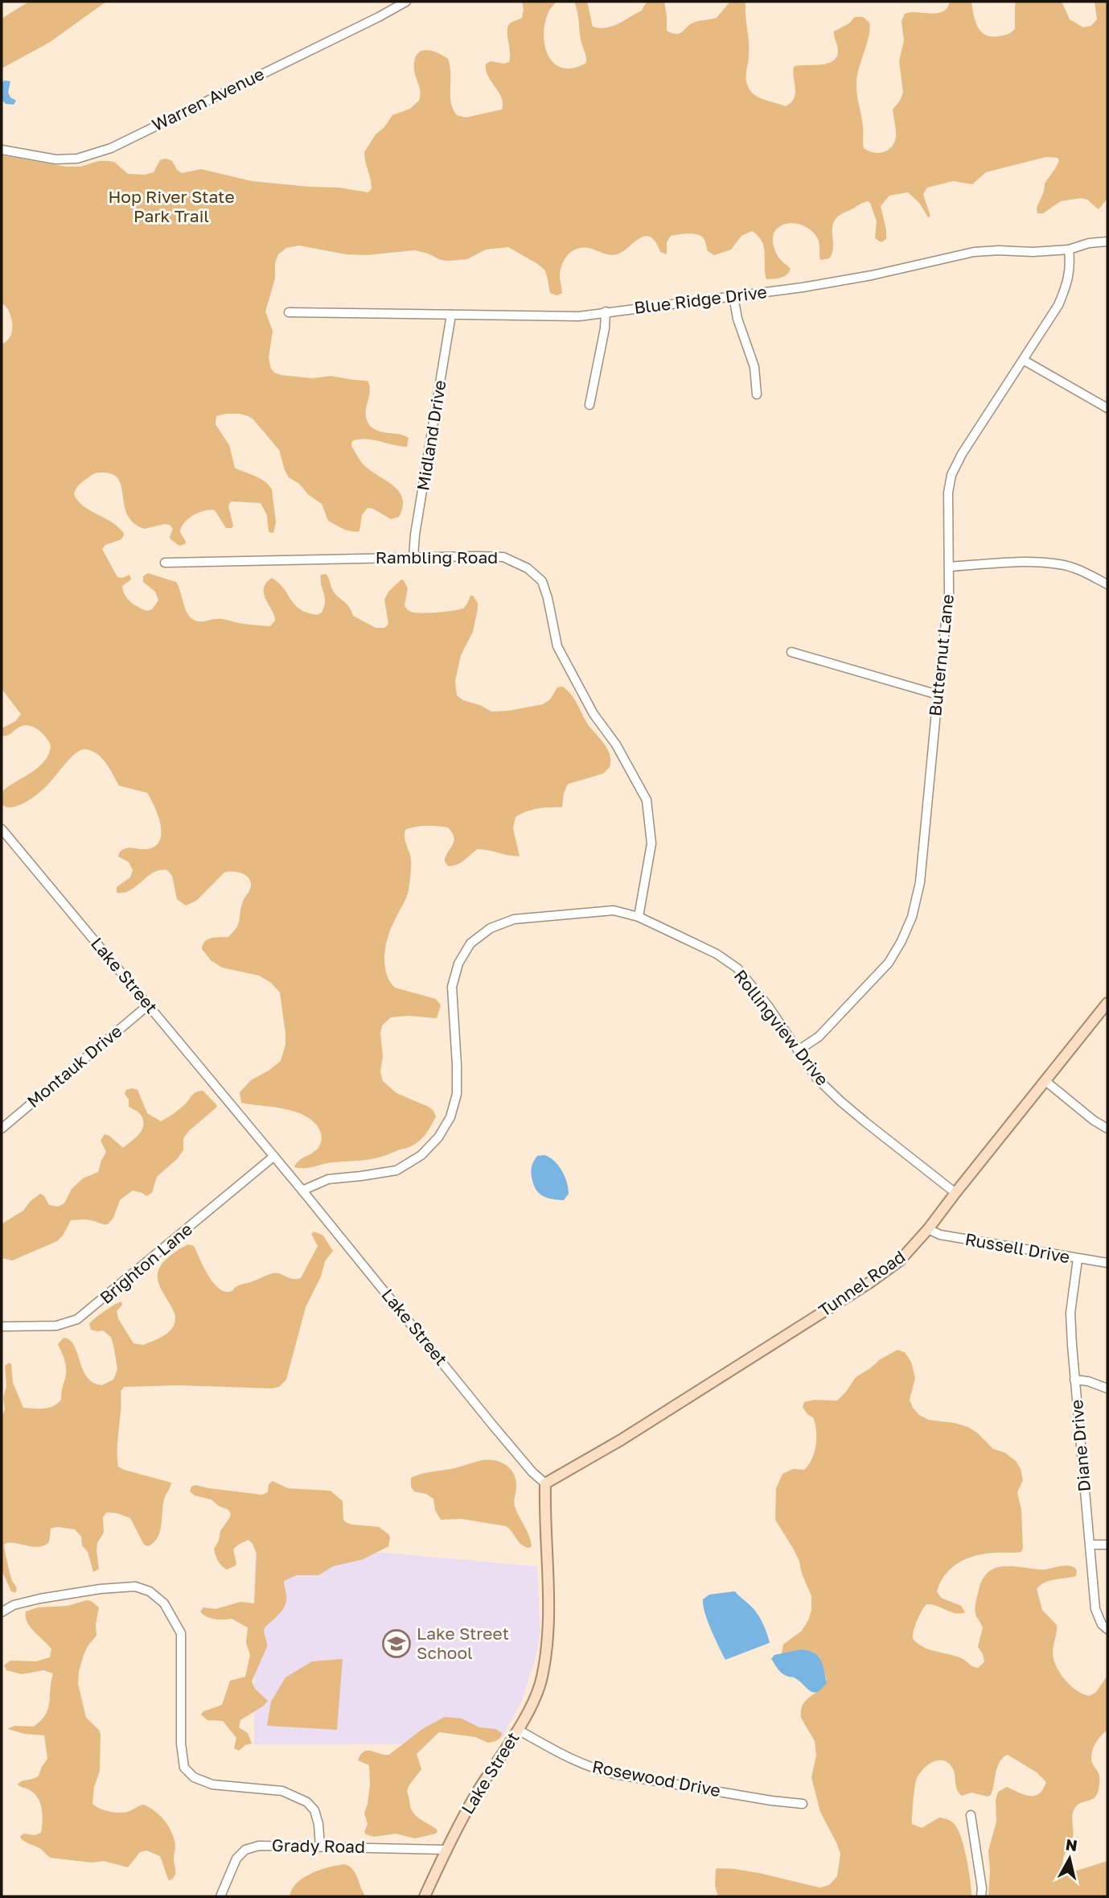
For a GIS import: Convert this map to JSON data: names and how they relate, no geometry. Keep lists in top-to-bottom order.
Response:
{
  "streets": {
    "main road": ["Lake Street", "Tunnel Road"],
    "street": [
      "Warren Avenue",
      "Blue Ridge Drive",
      "Midland Drive",
      "Rambling Road",
      "Butternut Lane",
      "Rollingview Drive",
      "Montauk Drive",
      "Russell Drive",
      "Brighton Lane",
      "Diane Drive",
      "Rosewood Drive",
      "Grady Road"
    ]
  },
  "crossings": [
    ["Blue Ridge Drive", "Midland Drive"],
    ["Blue Ridge Drive", "Butternut Lane"],
    ["Midland Drive", "Rambling Road"],
    ["Rambling Road", "Rollingview Drive"],
    ["Butternut Lane", "Rollingview Drive"],
    ["Lake Street", "Rollingview Drive"],
    ["Lake Street", "Montauk Drive"],
    ["Lake Street", "Brighton Lane"],
    ["Lake Street", "Tunnel Road"],
    ["Lake Street", "Rosewood Drive"],
    ["Lake Street", "Grady Road"],
    ["Rollingview Drive", "Tunnel Road"],
    ["Russell Drive", "Tunnel Road"],
    ["Russell Drive", "Diane Drive"]
  ],
  "parks": ["Hop River State Park Trail"],
  "places": {
    "school or university": ["Lake Street School"]
  },
  "north": "top"
}
